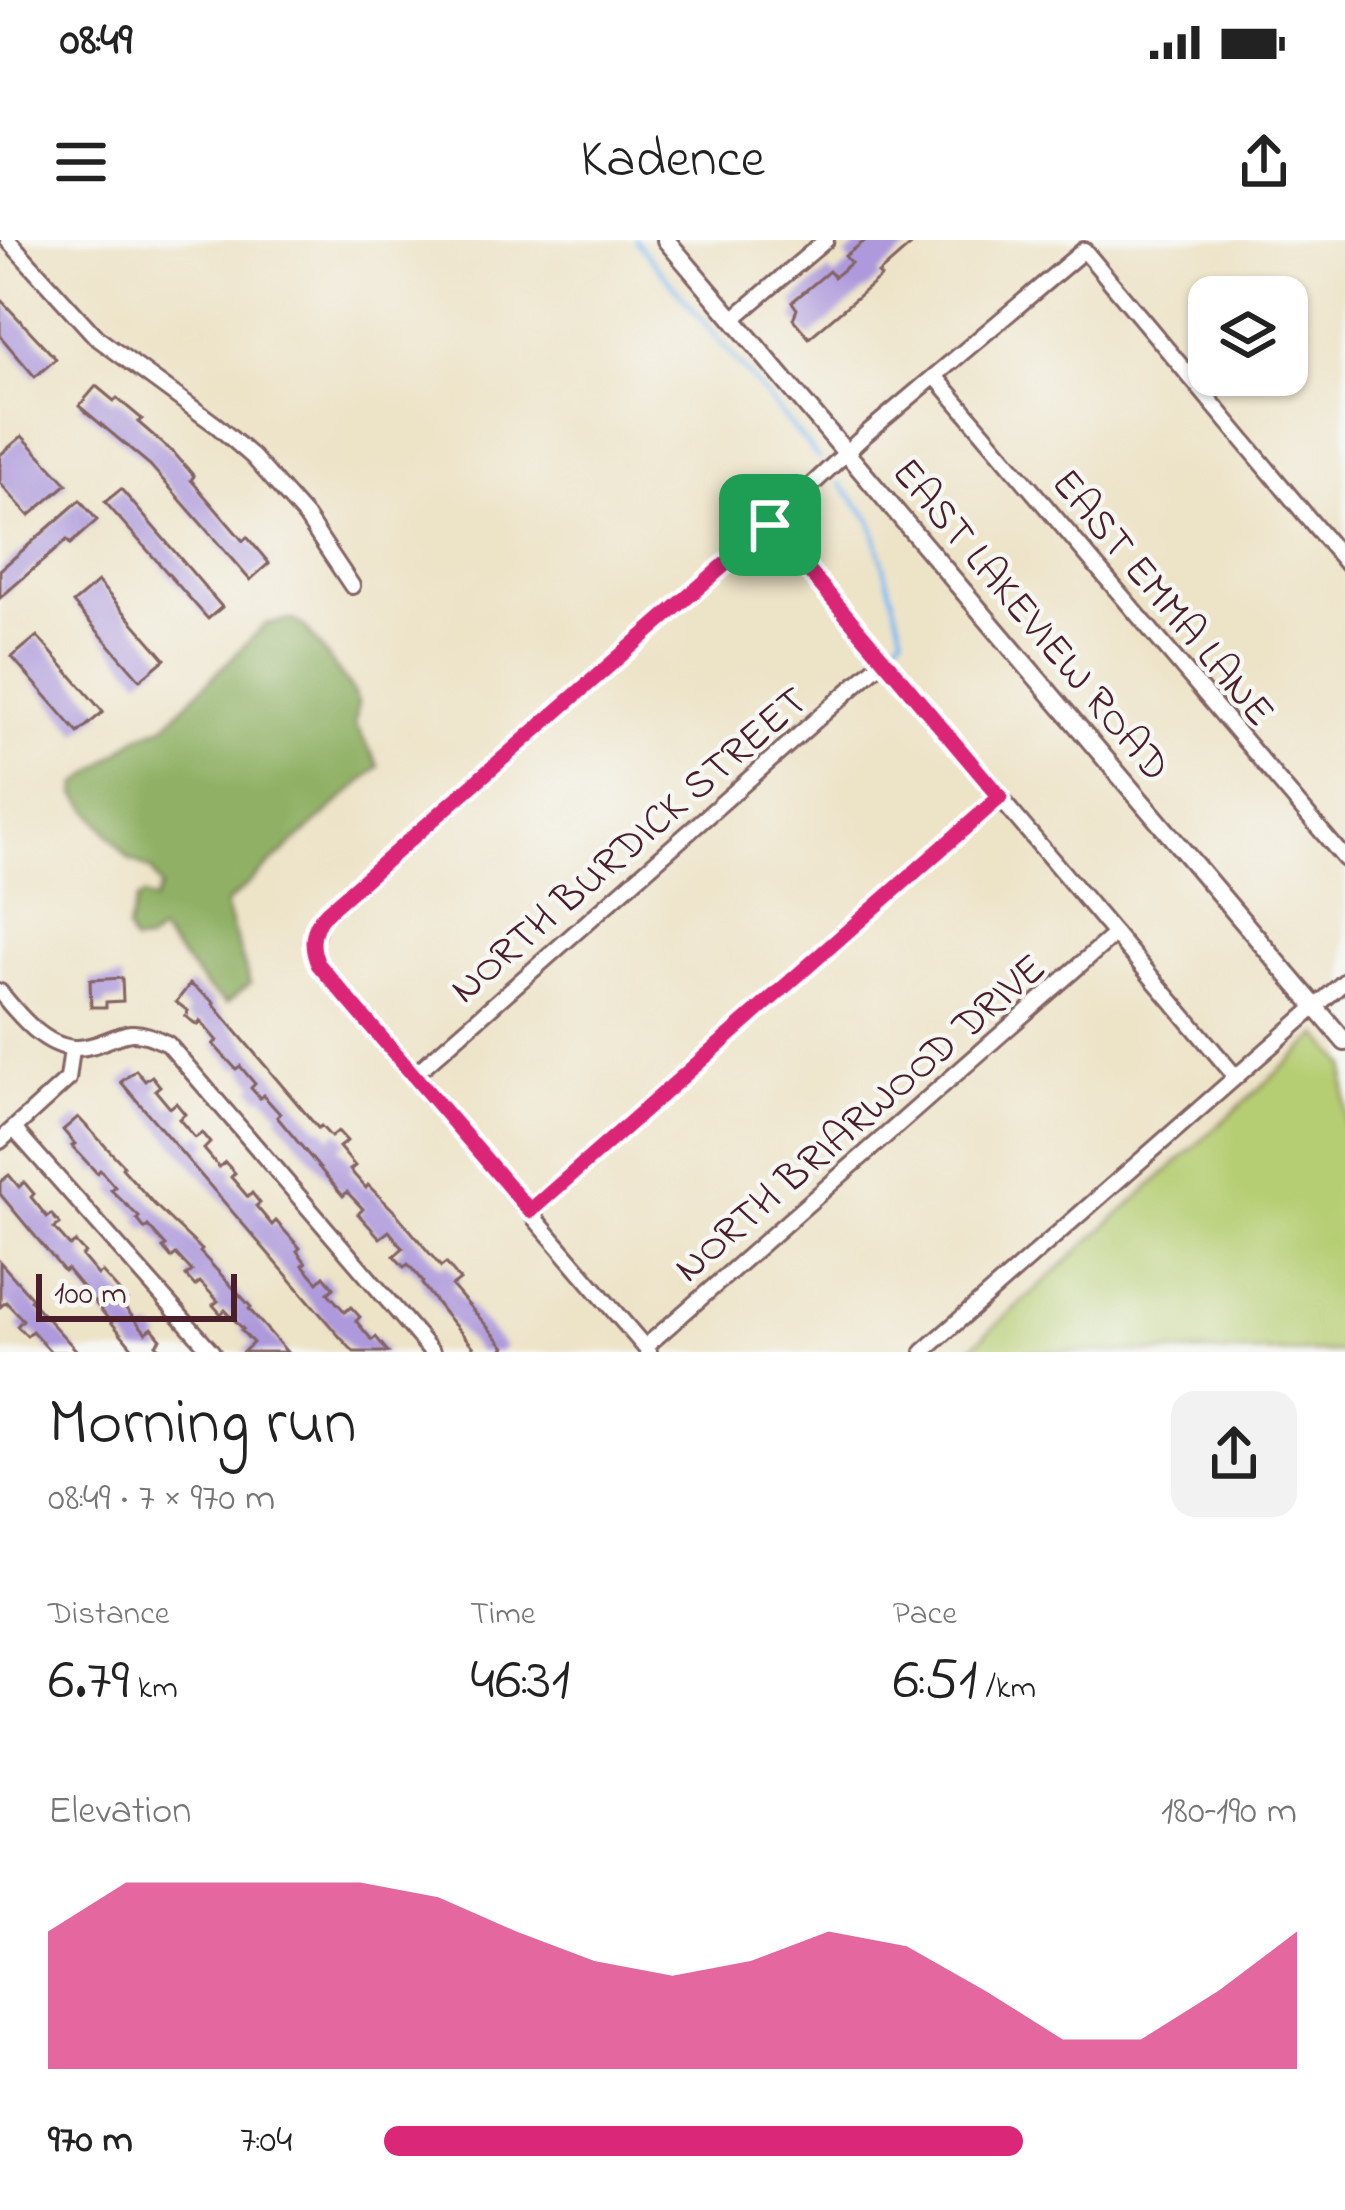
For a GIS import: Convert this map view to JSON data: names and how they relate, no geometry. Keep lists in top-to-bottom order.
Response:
{
  "streets": {
    "street": [
      "EAST EMMA LANE",
      "EAST LAKEVIEW ROAD",
      "NORTH BURDICK STREET",
      "NORTH BRIARWOOD DRIVE"
    ]
  },
  "scale_bar": "100 m",
  "page": {
    "status": "08:49",
    "header": "Kadence",
    "scale": "100 m",
    "heading": ["Morning run", "08:49 · 7 × 970 m"],
    "stats": [
      ["Distance", "6.79 km"],
      ["Time", "46:31"],
      ["Pace", "6:51 /km"]
    ],
    "chart": ["Elevation", "180–190 m"],
    "list": [
      {
        "name": "970 m",
        "note": "7:04"
      }
    ]
  }
}
